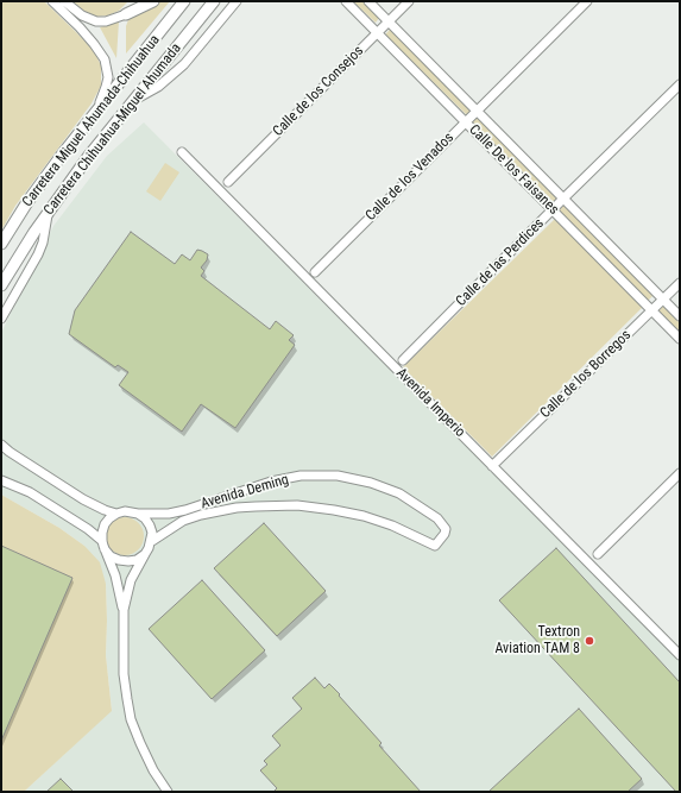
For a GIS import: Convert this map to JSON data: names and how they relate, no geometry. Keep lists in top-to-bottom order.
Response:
{
  "streets": {
    "main road": ["Carretera Miguel Ahumada-Chihuahua", "Carretera Chihuahua-Miguel Ahumada"],
    "street": [
      "Calle de los Consejos",
      "Calle De los Faisanes",
      "Calle de los Venados",
      "Calle de las Perdices",
      "Calle de los Borregos",
      "Avenida Imperio",
      "Avenida Deming"
    ]
  },
  "crossings": [
    ["Calle de los Consejos", "Calle De los Faisanes"],
    ["Calle De los Faisanes", "Calle de los Venados"],
    ["Calle De los Faisanes", "Calle de las Perdices"],
    ["Calle De los Faisanes", "Calle de los Borregos"],
    ["Calle de los Borregos", "Avenida Imperio"]
  ],
  "places": ["Textron Aviation TAM 8"]
}
